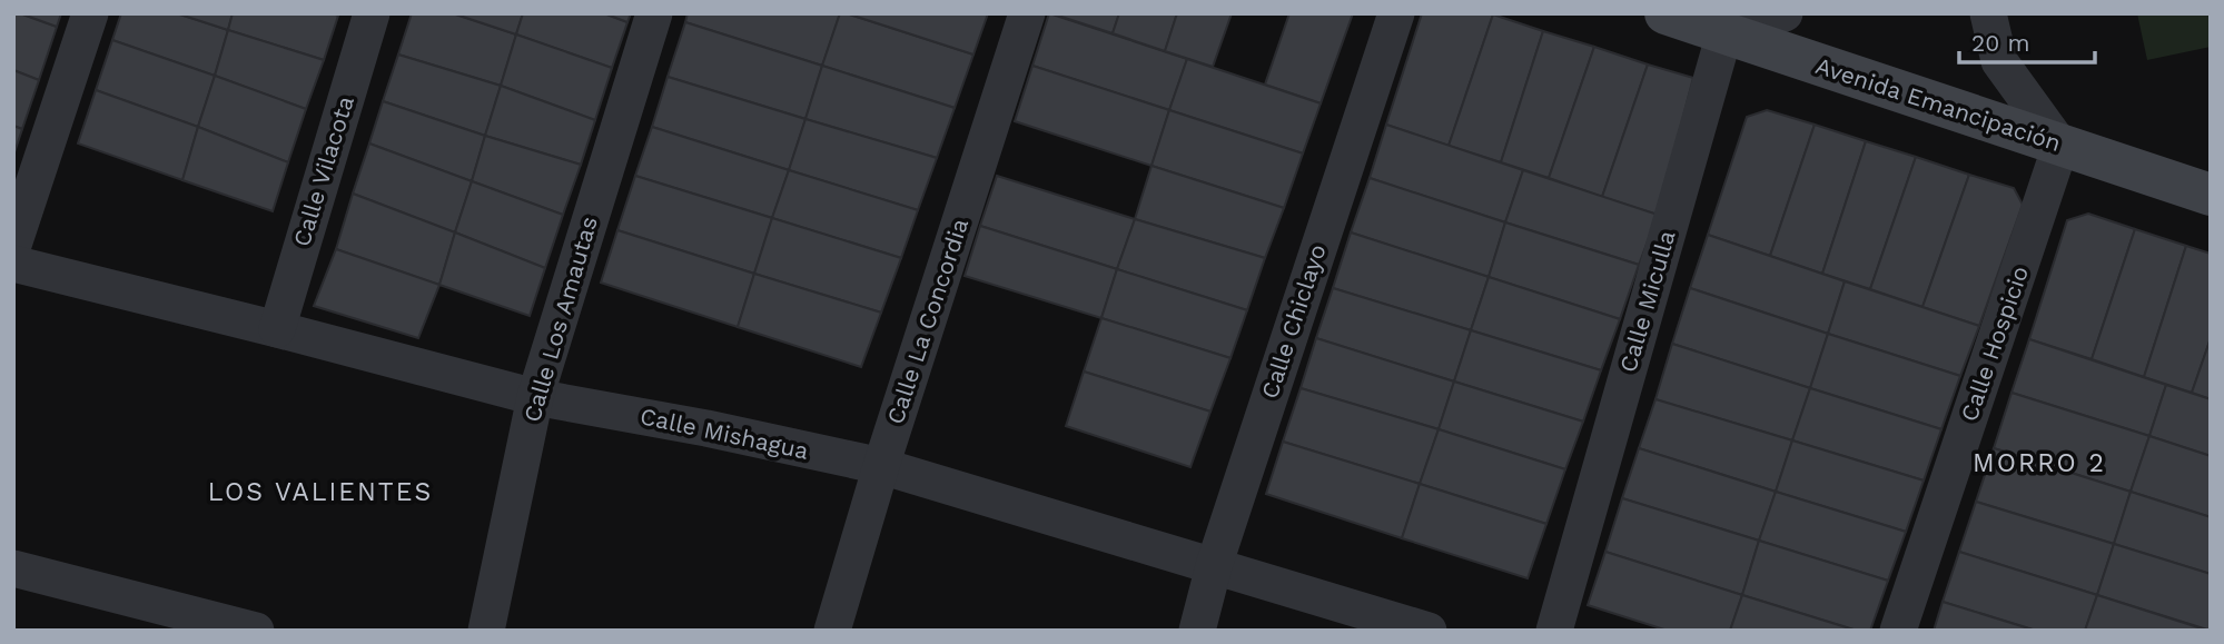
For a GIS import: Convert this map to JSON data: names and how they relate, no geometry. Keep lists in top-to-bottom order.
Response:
{
  "streets": {
    "street": [
      "Avenida Emancipación",
      "Calle Vilacota",
      "Calle Miculla",
      "Calle Los Amautas",
      "Calle La Concordia",
      "Calle Chiclayo",
      "Calle Hospicio",
      "Calle Mishagua"
    ]
  },
  "crossings": [
    ["Avenida Emancipación", "Calle Miculla"],
    ["Avenida Emancipación", "Calle Hospicio"],
    ["Calle Vilacota", "Calle Mishagua"],
    ["Calle Los Amautas", "Calle Mishagua"],
    ["Calle La Concordia", "Calle Mishagua"],
    ["Calle Chiclayo", "Calle Mishagua"]
  ],
  "districts": ["MORRO 2", "LOS VALIENTES"],
  "scale_bar": "20 m"
}
